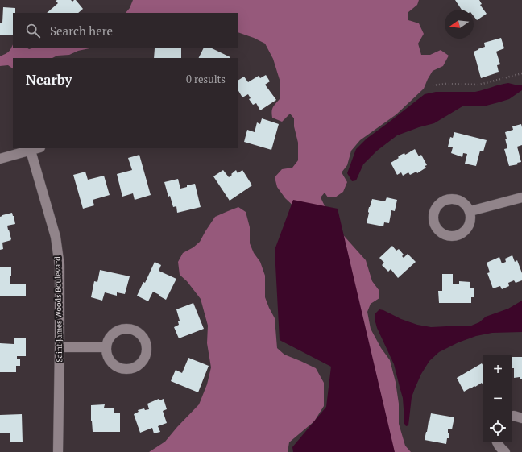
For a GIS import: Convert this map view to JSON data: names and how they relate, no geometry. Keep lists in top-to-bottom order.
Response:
{
  "streets": {
    "street": ["Saint James Woods Boulevard"]
  },
  "north": "left",
  "page": {
    "search": "Search here",
    "heading": ["Nearby", "0 results"],
    "map_buttons": ["+", "−"]
  }
}
